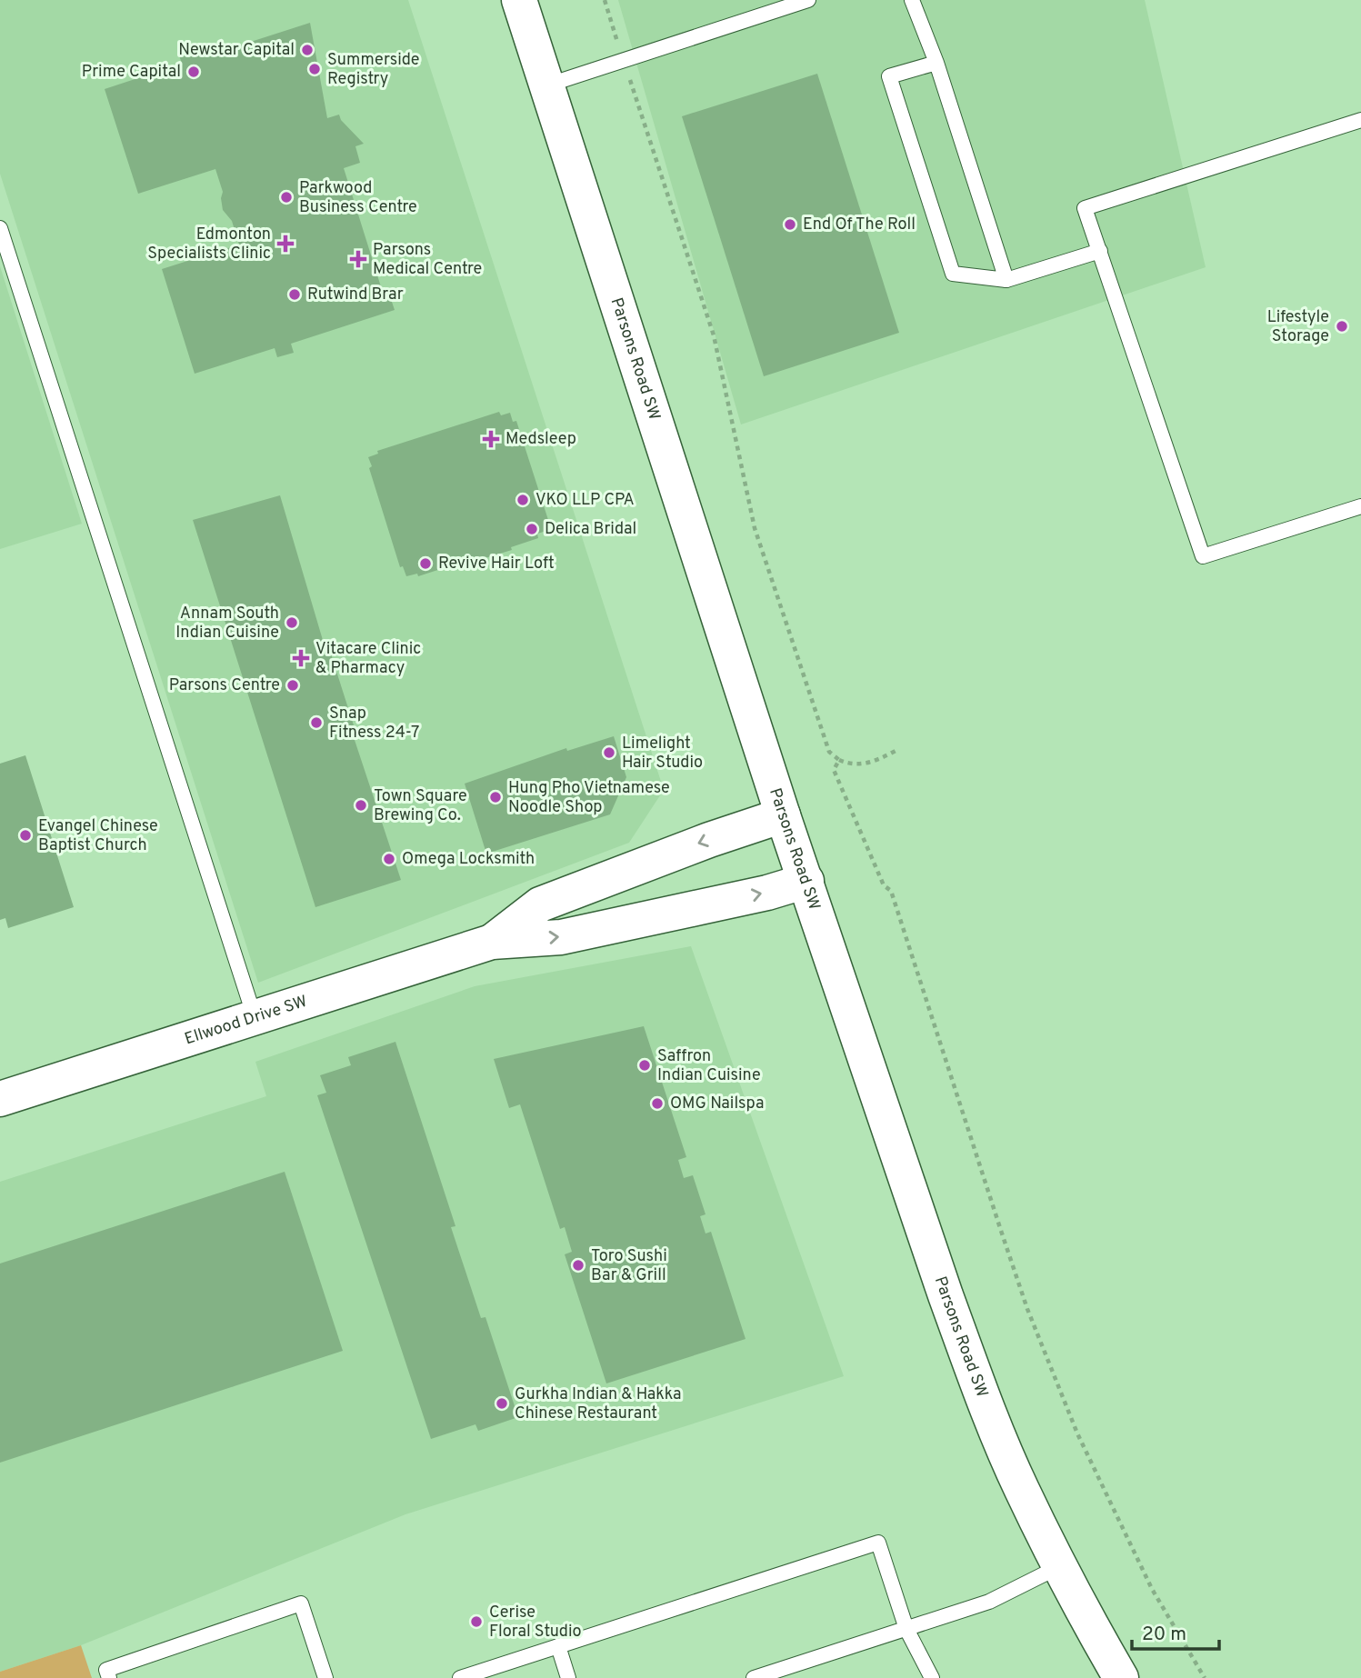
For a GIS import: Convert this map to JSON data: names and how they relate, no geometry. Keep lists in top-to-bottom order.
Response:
{
  "streets": {
    "main road": ["Parsons Road SW", "Ellwood Drive SW"]
  },
  "crossings": [
    ["Parsons Road SW", "Ellwood Drive SW"]
  ],
  "places": {
    "other": [
      "Newstar Capital",
      "Summerside Registry",
      "Prime Capital",
      "Parkwood Business Centre",
      "End Of The Roll",
      "Rutwind Brar",
      "Lifestyle Storage",
      "VKO LLP CPA",
      "Delica Bridal",
      "Revive Hair Loft",
      "Annam South Indian Cuisine",
      "Parsons Centre",
      "Snap Fitness 24-7",
      "Limelight Hair Studio",
      "Hung Pho Vietnamese Noodle Shop",
      "Town Square Brewing Co.",
      "Evangel Chinese Baptist Church",
      "Omega Locksmith",
      "Saffron Indian Cuisine",
      "OMG Nailspa",
      "Toro Sushi Bar & Grill",
      "Gurkha Indian & Hakka Chinese Restaurant",
      "Cerise Floral Studio"
    ],
    "health": [
      "Edmonton Specialists Clinic",
      "Parsons Medical Centre",
      "Medsleep",
      "Vitacare Clinic & Pharmacy"
    ]
  },
  "scale_bar": "20 m"
}
